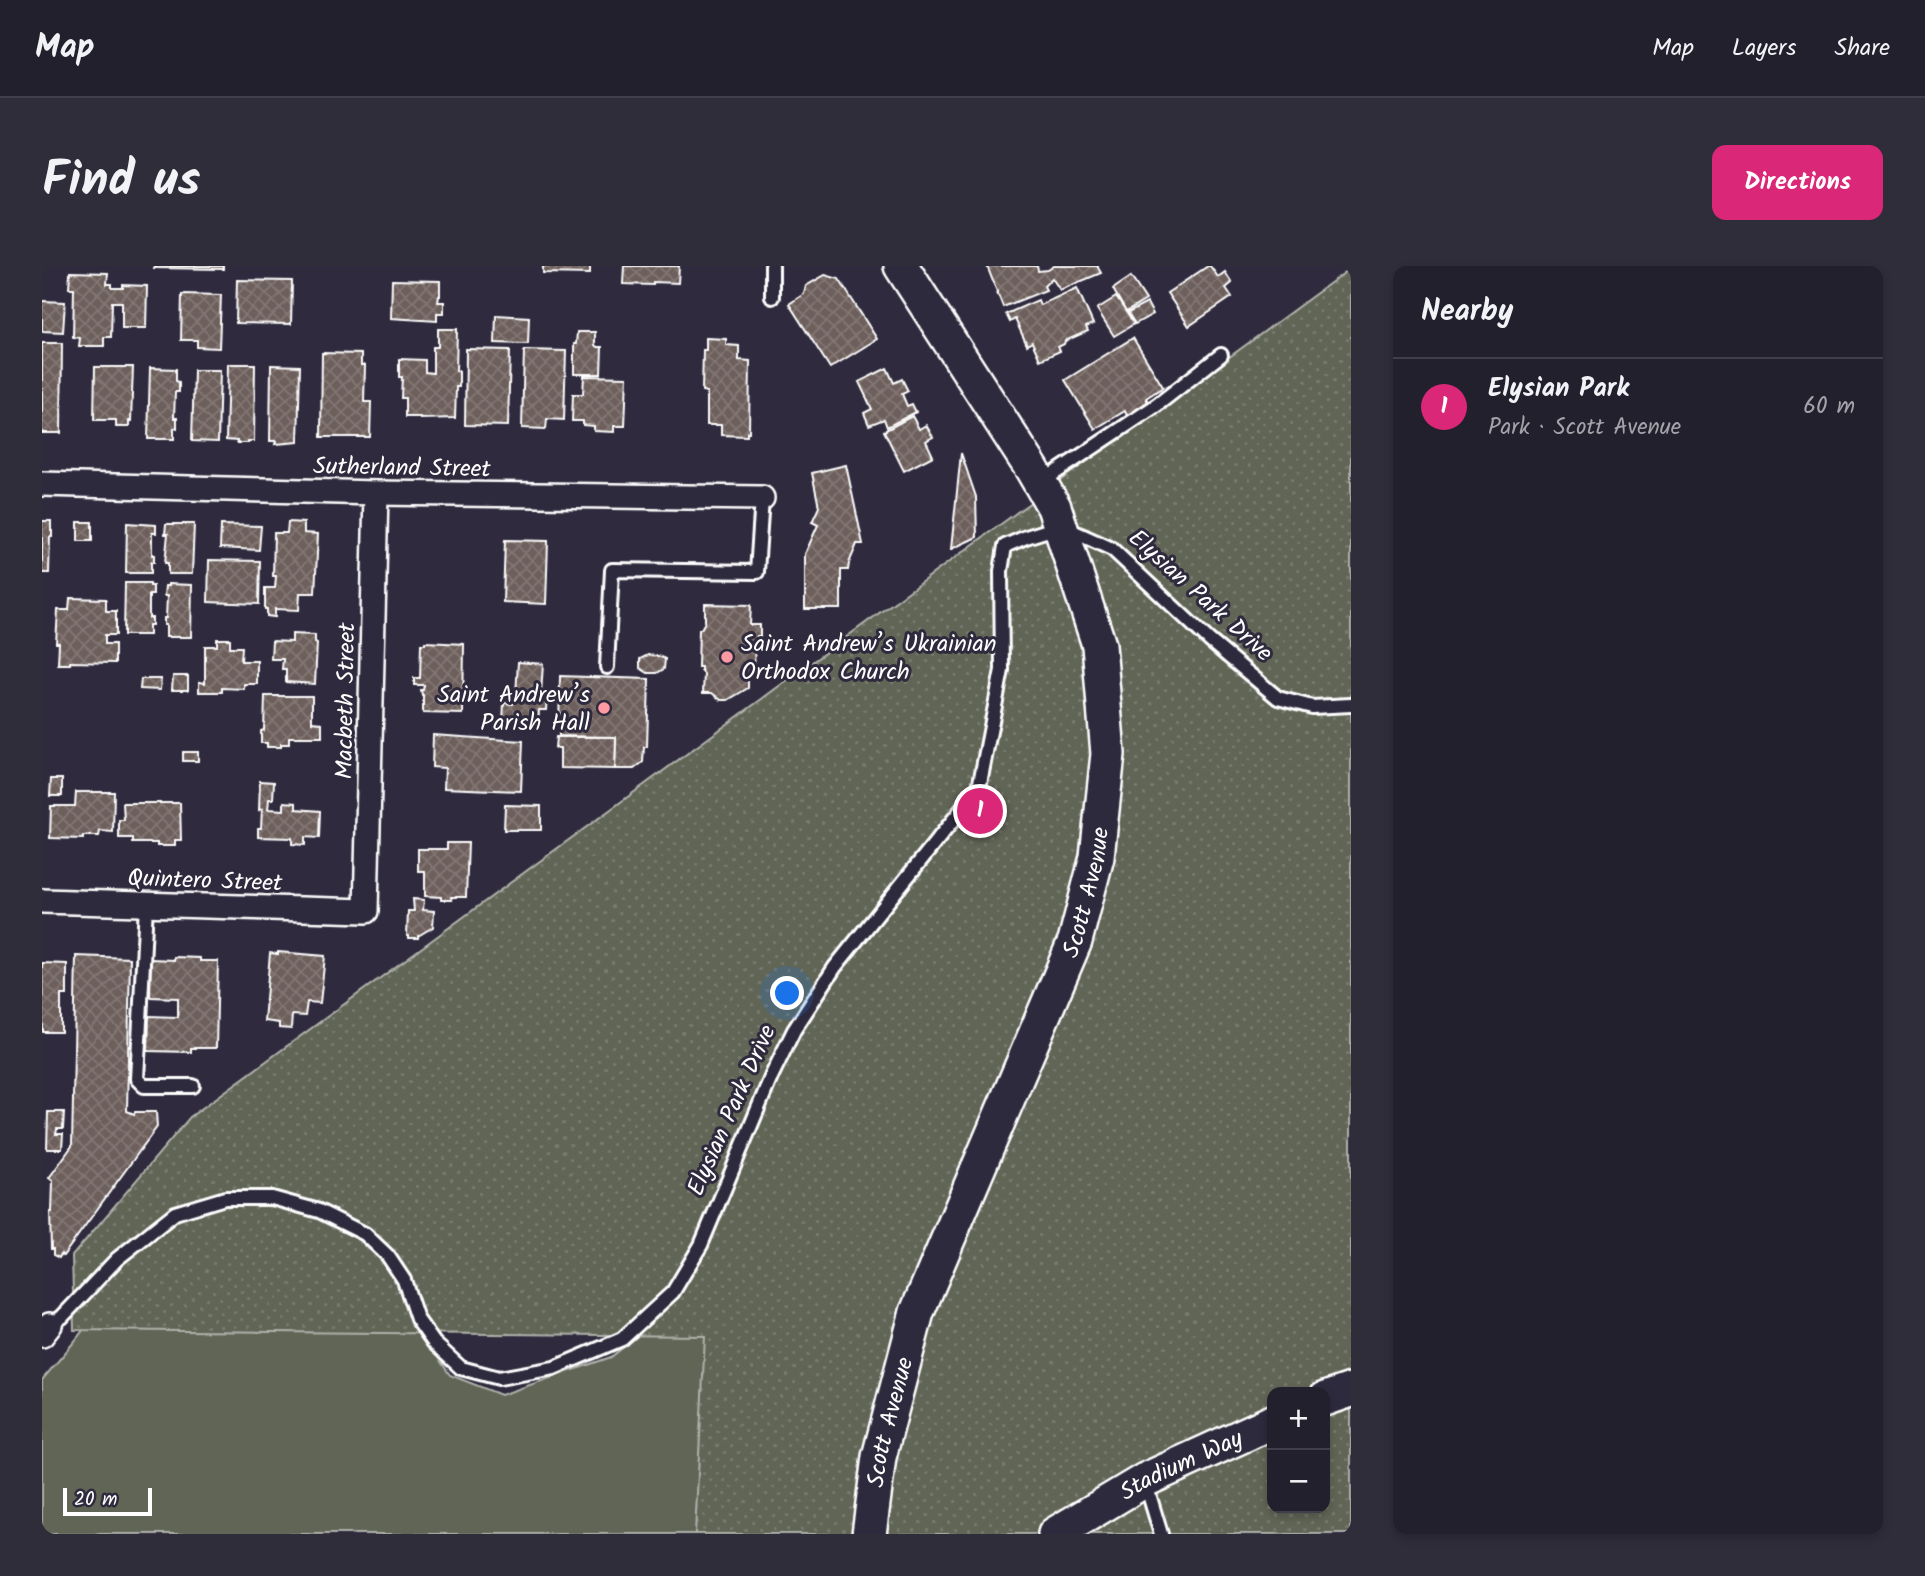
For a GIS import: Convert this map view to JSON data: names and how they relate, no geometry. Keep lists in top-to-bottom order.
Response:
{
  "streets": {
    "street": [
      "Sutherland Street",
      "Macbeth Street",
      "Quintero Street",
      "Scott Avenue",
      "Stadium Way"
    ],
    "lane": ["Elysian Park Drive"]
  },
  "crossings": [
    ["Sutherland Street", "Macbeth Street"],
    ["Elysian Park Drive", "Scott Avenue"],
    ["Macbeth Street", "Quintero Street"]
  ],
  "places": ["Saint Andrew’s Ukrainian Orthodox Church", "Saint Andrew’s Parish Hall"],
  "scale_bar": "20 m",
  "page": {
    "header": "Map",
    "nav": ["Map", "Layers", "Share"],
    "title": "Find us",
    "buttons": "Directions",
    "heading": "Nearby",
    "list": [
      {
        "mark": "1",
        "name": "Elysian Park",
        "note": "Park · Scott Avenue",
        "value": "60 m"
      }
    ],
    "pins": "1",
    "map_buttons": ["+", "−"],
    "scale": "20 m"
  }
}
